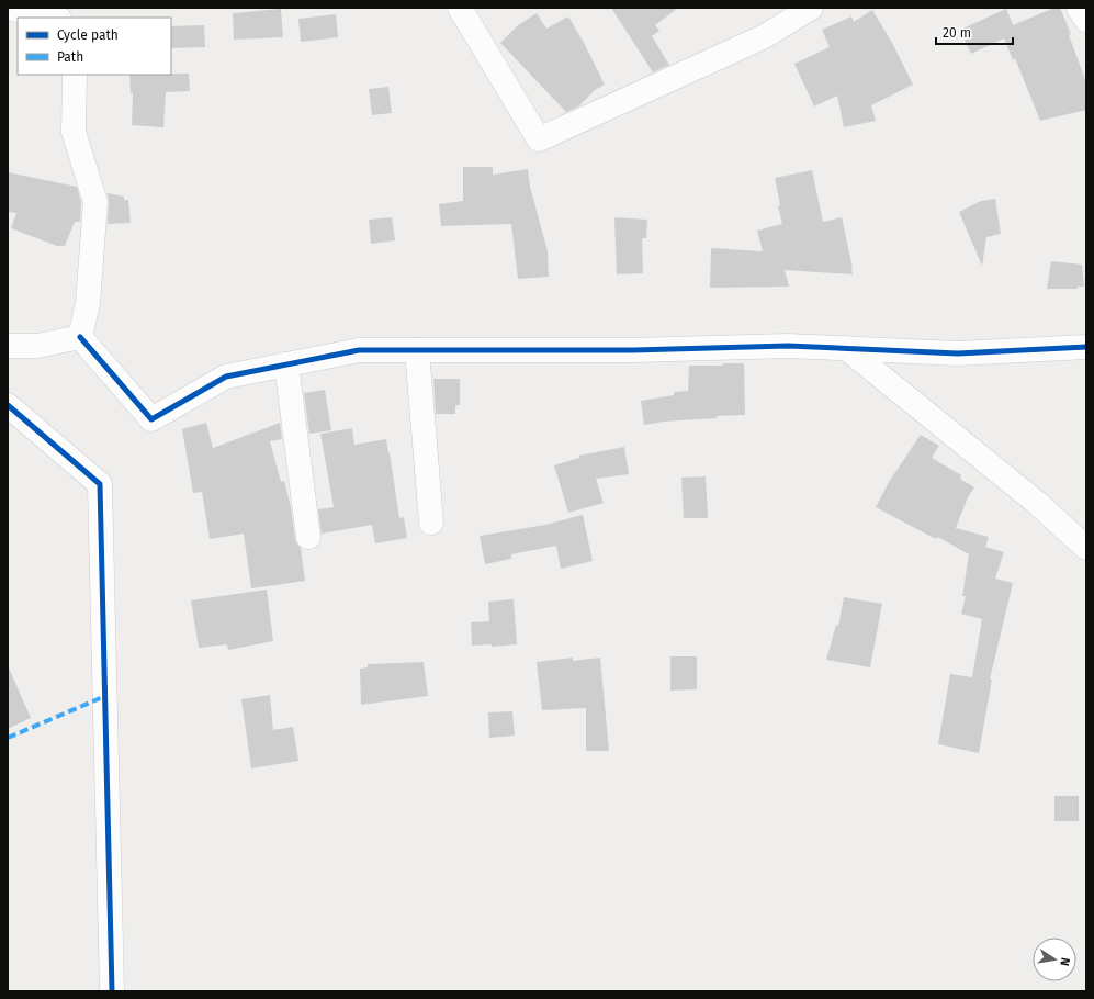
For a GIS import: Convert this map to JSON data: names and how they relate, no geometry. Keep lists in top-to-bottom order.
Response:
{
  "legend": ["Cycle path", "Path"],
  "scale_bar": "20 m",
  "north": "right"
}
